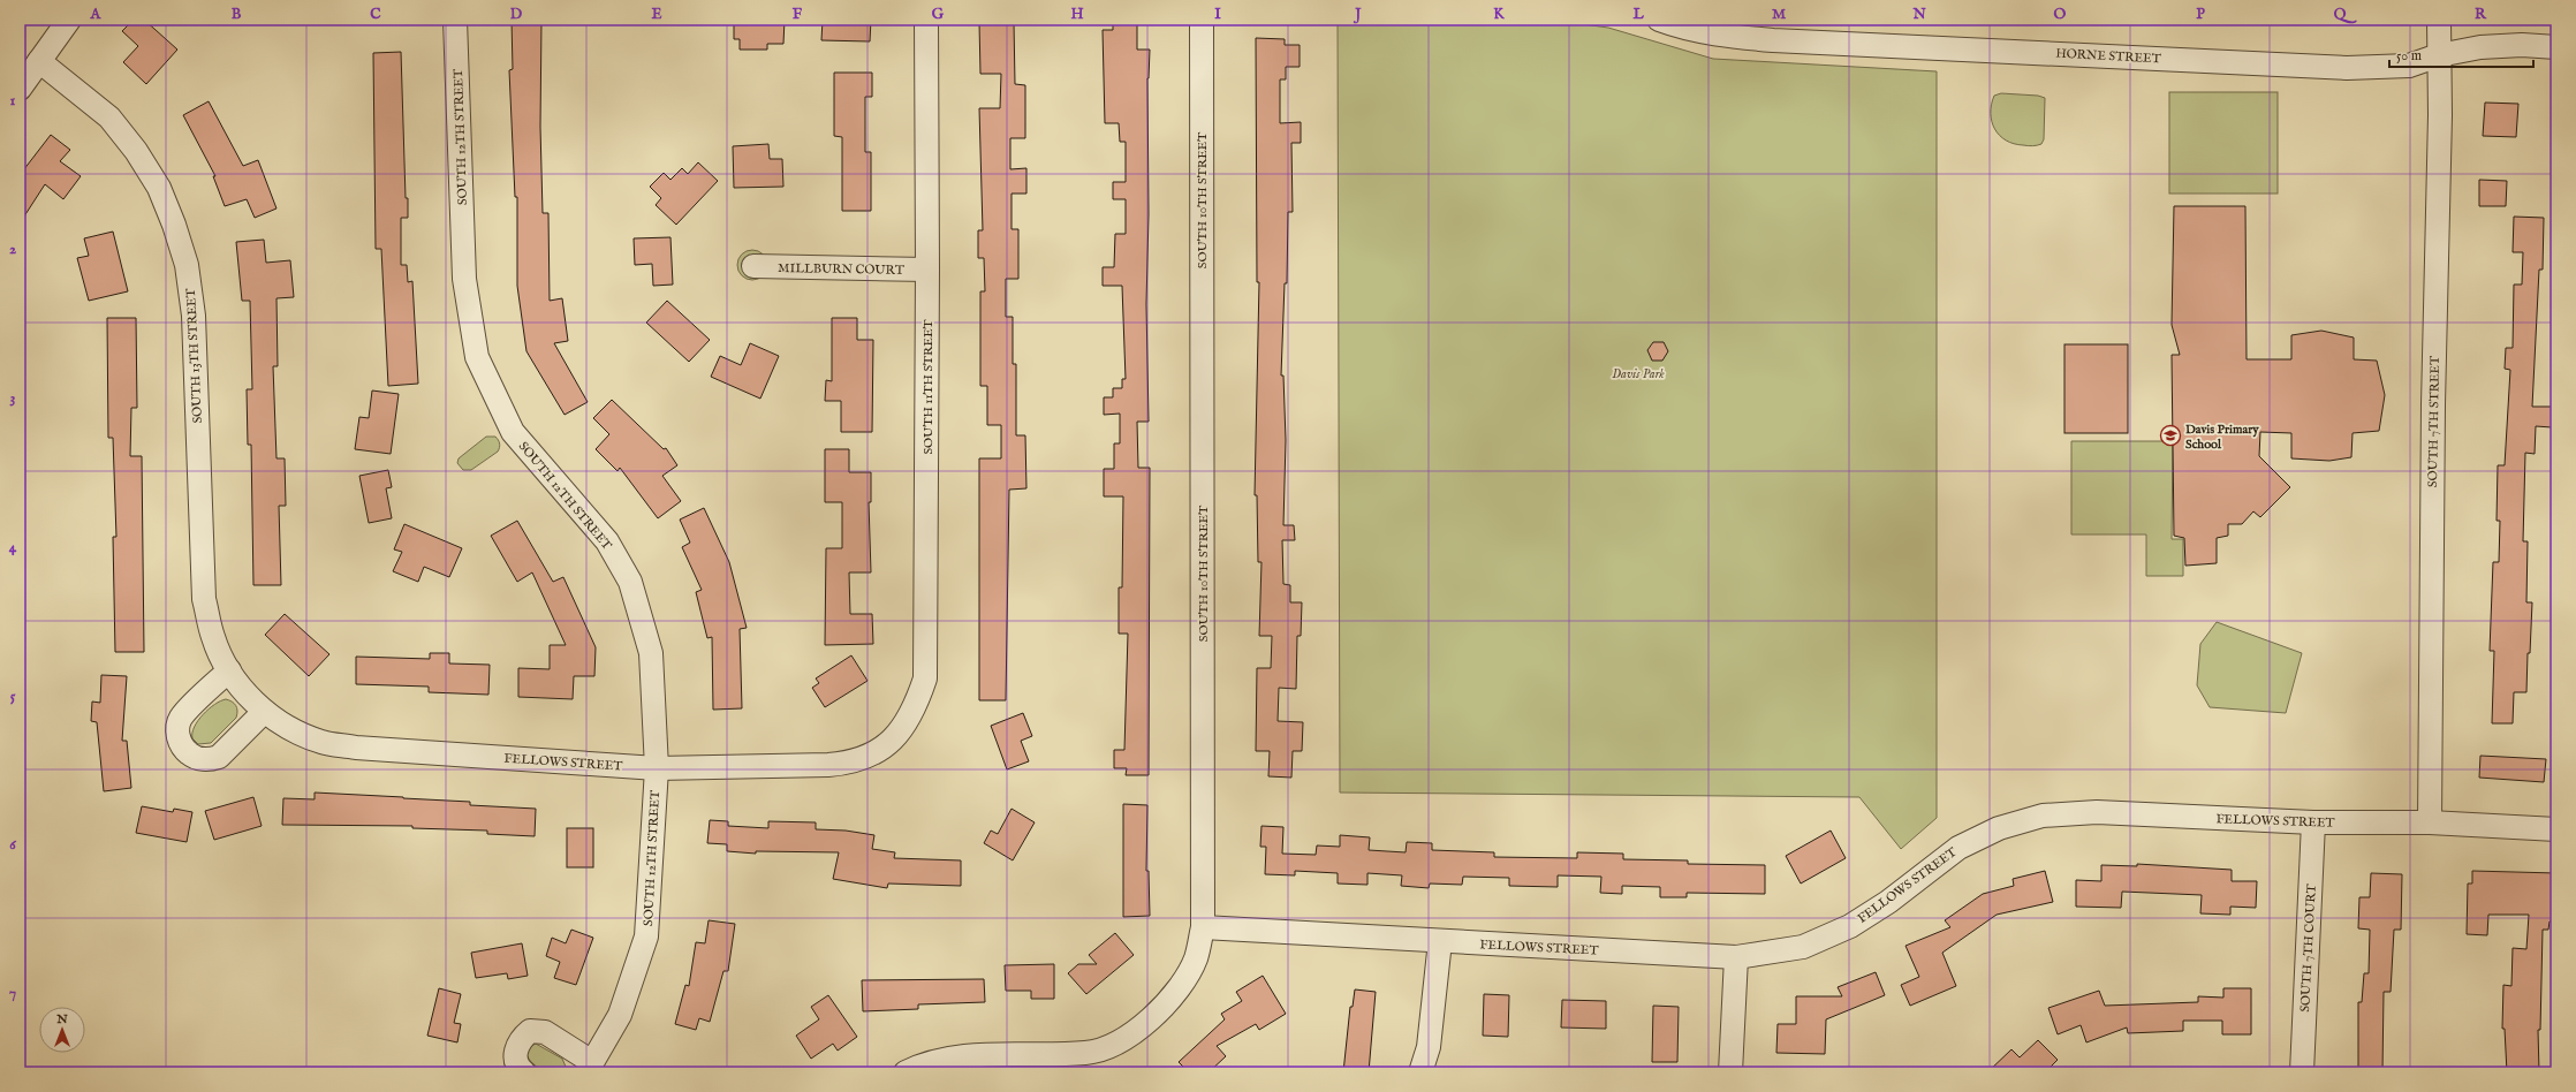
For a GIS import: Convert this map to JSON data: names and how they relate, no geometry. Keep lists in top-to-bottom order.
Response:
{
  "streets": {
    "street": [
      "HORNE STREET",
      "SOUTH 12TH STREET",
      "SOUTH 10TH STREET",
      "MILLBURN COURT",
      "SOUTH 13TH STREET",
      "SOUTH 11TH STREET",
      "SOUTH 7TH STREET",
      "FELLOWS STREET",
      "SOUTH 7TH COURT"
    ]
  },
  "crossings": [
    ["HORNE STREET", "SOUTH 7TH STREET"],
    ["SOUTH 12TH STREET", "FELLOWS STREET"],
    ["SOUTH 10TH STREET", "FELLOWS STREET"],
    ["MILLBURN COURT", "SOUTH 11TH STREET"],
    ["SOUTH 13TH STREET", "FELLOWS STREET"],
    ["SOUTH 11TH STREET", "FELLOWS STREET"],
    ["SOUTH 7TH STREET", "FELLOWS STREET"],
    ["FELLOWS STREET", "SOUTH 7TH COURT"]
  ],
  "parks": ["Davis Park"],
  "places": {
    "school or university": ["Davis Primary School"]
  },
  "scale_bar": "50 m",
  "north": "top",
  "grid": {
    "columns": [
      "A",
      "B",
      "C",
      "D",
      "E",
      "F",
      "G",
      "H",
      "I",
      "J",
      "K",
      "L",
      "M",
      "N",
      "O",
      "P",
      "Q",
      "R"
    ],
    "rows": [
      "1",
      "2",
      "3",
      "4",
      "5",
      "6",
      "7"
    ]
  }
}
